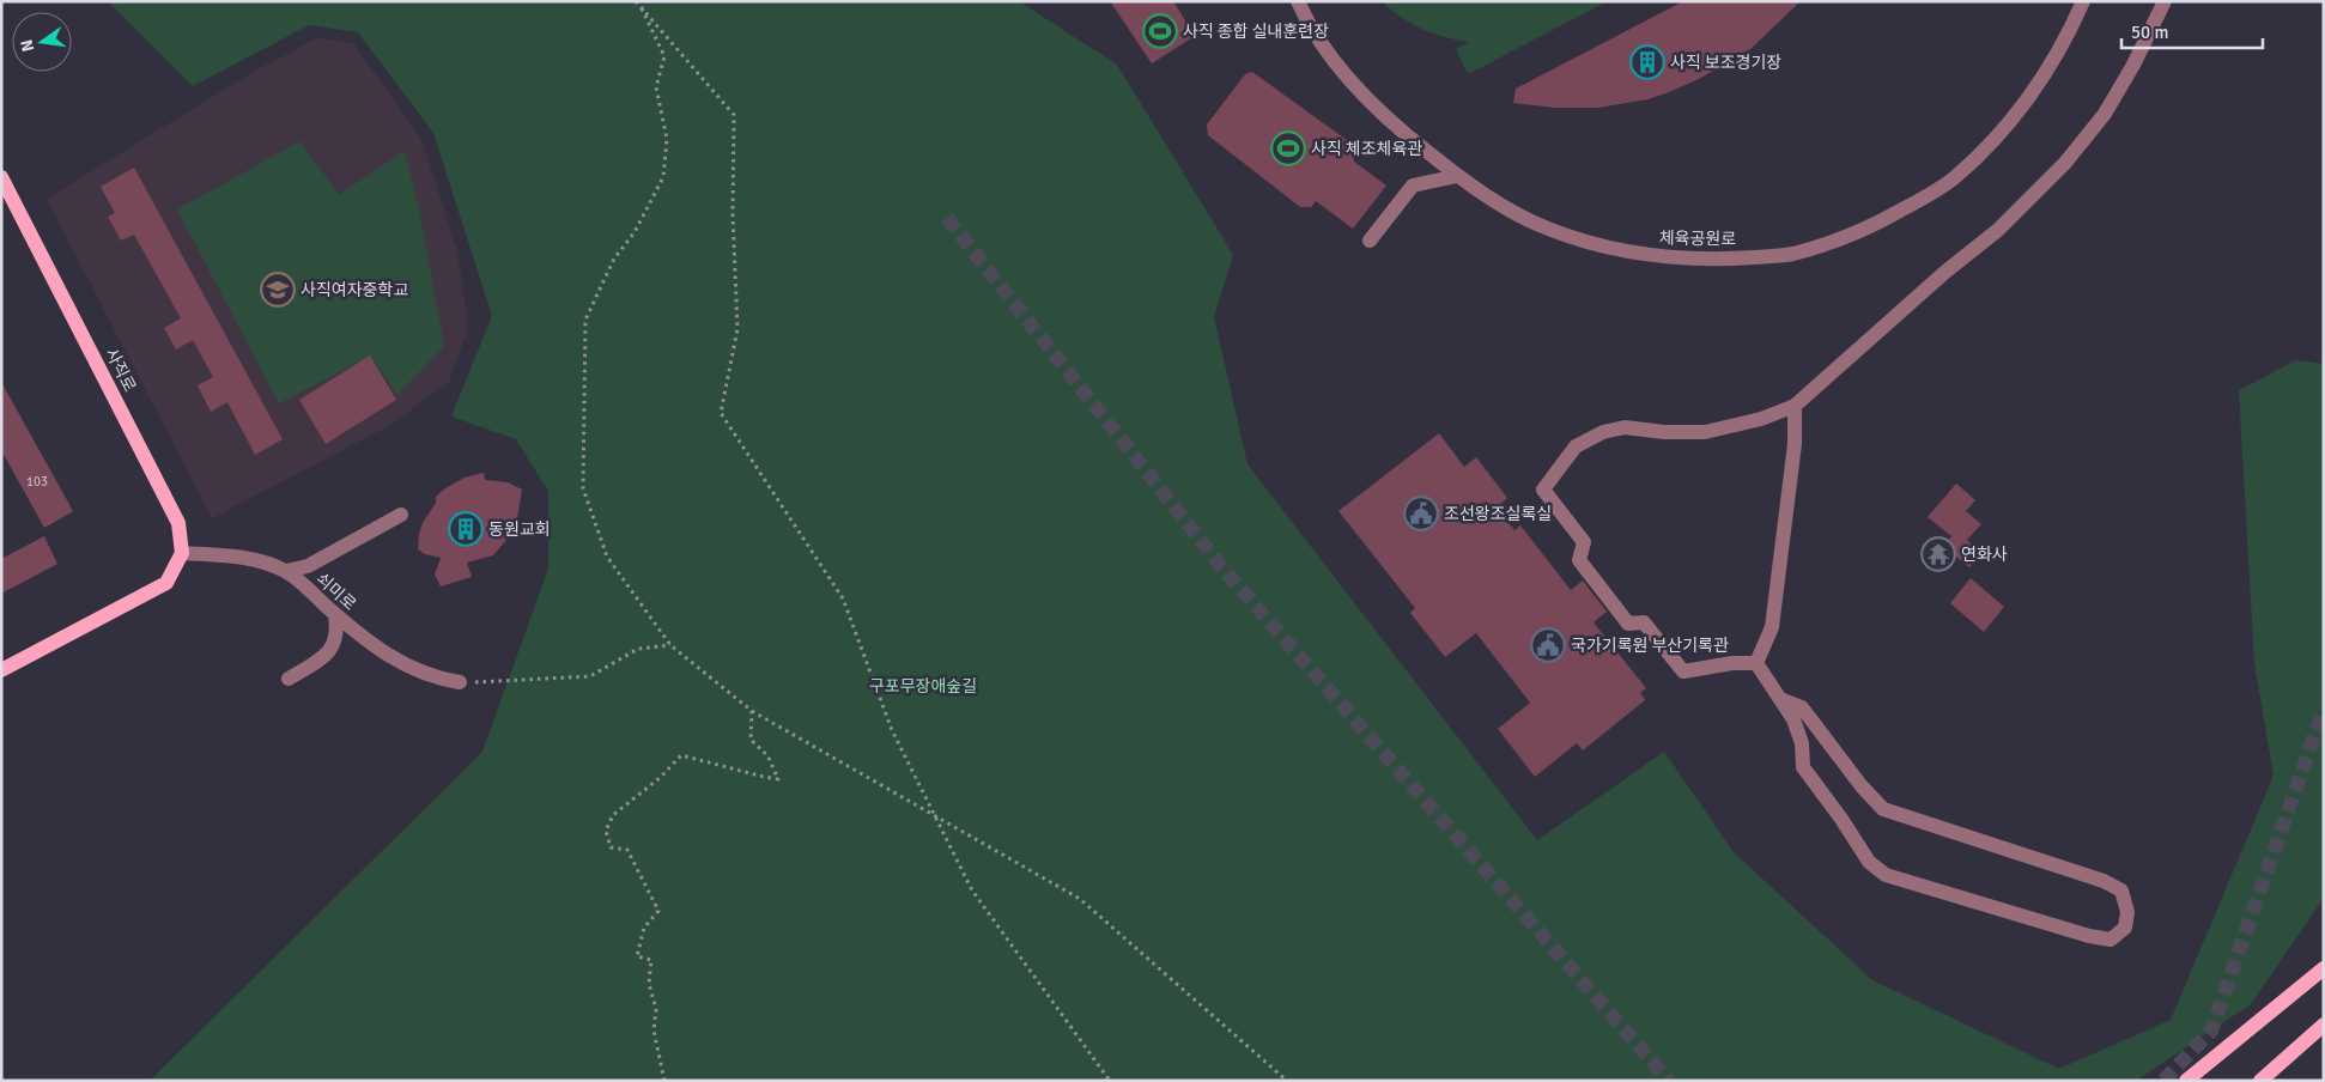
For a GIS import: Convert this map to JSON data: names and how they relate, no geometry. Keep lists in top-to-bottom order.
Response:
{
  "streets": {
    "main road": ["사직로"],
    "street": ["체육공원로", "쇠미로"]
  },
  "crossings": [
    ["사직로", "쇠미로"]
  ],
  "parks": ["구포무장애숲길"],
  "places": {
    "sports": ["사직 종합 실내훈련장", "사직 체조체육관"],
    "building": ["사직 보조경기장", "동원교회"],
    "school or university": ["사직여자중학교"],
    "public building": ["조선왕조실록실", "국가기록원 부산기록관"],
    "temple": ["연화사"]
  },
  "house_numbers": ["103"],
  "scale_bar": "50 m",
  "north": "left"
}
